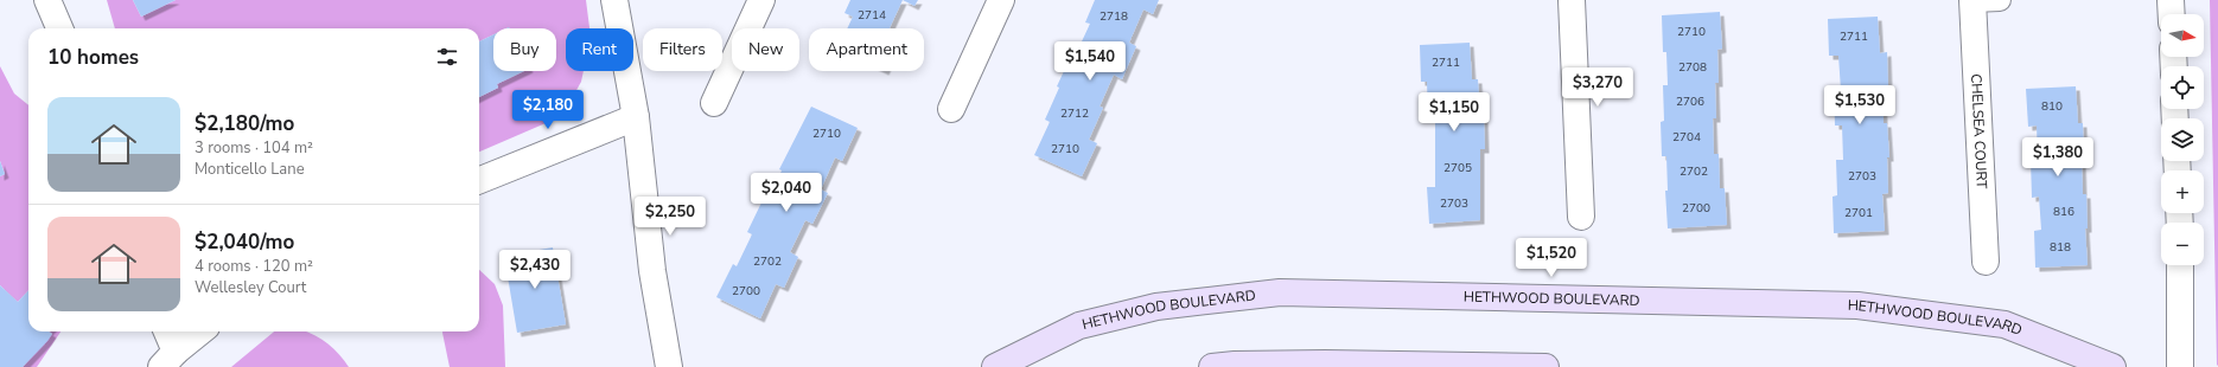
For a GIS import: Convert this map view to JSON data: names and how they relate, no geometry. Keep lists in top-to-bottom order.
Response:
{
  "streets": {
    "street": ["CHELSEA COURT", "HETHWOOD BOULEVARD"]
  },
  "house_numbers": [
    "2714",
    "2718",
    "2710",
    "2711",
    "2711",
    "2708",
    "2706",
    "810",
    "2712",
    "2710",
    "2704",
    "2710",
    "2705",
    "2702",
    "2703",
    "2703",
    "2700",
    "816",
    "2701",
    "818",
    "2702",
    "2700"
  ],
  "north": "right",
  "page": {
    "map_buttons": ["+", "−"],
    "chip": [
      "Buy",
      "Rent",
      "Filters",
      "New",
      "Apartment"
    ],
    "heading": "10 homes",
    "price": [
      "$1,540",
      "$3,270",
      "$1,530",
      "$2,180",
      "$1,150",
      "$1,380",
      "$2,040",
      "$2,250",
      "$1,520",
      "$2,430"
    ],
    "list": [
      {
        "name": "$2,180/mo",
        "note": "3 rooms · 104 m² · Monticello Lane"
      },
      {
        "name": "$2,040/mo",
        "note": "4 rooms · 120 m² · Wellesley Court"
      }
    ]
  }
}
